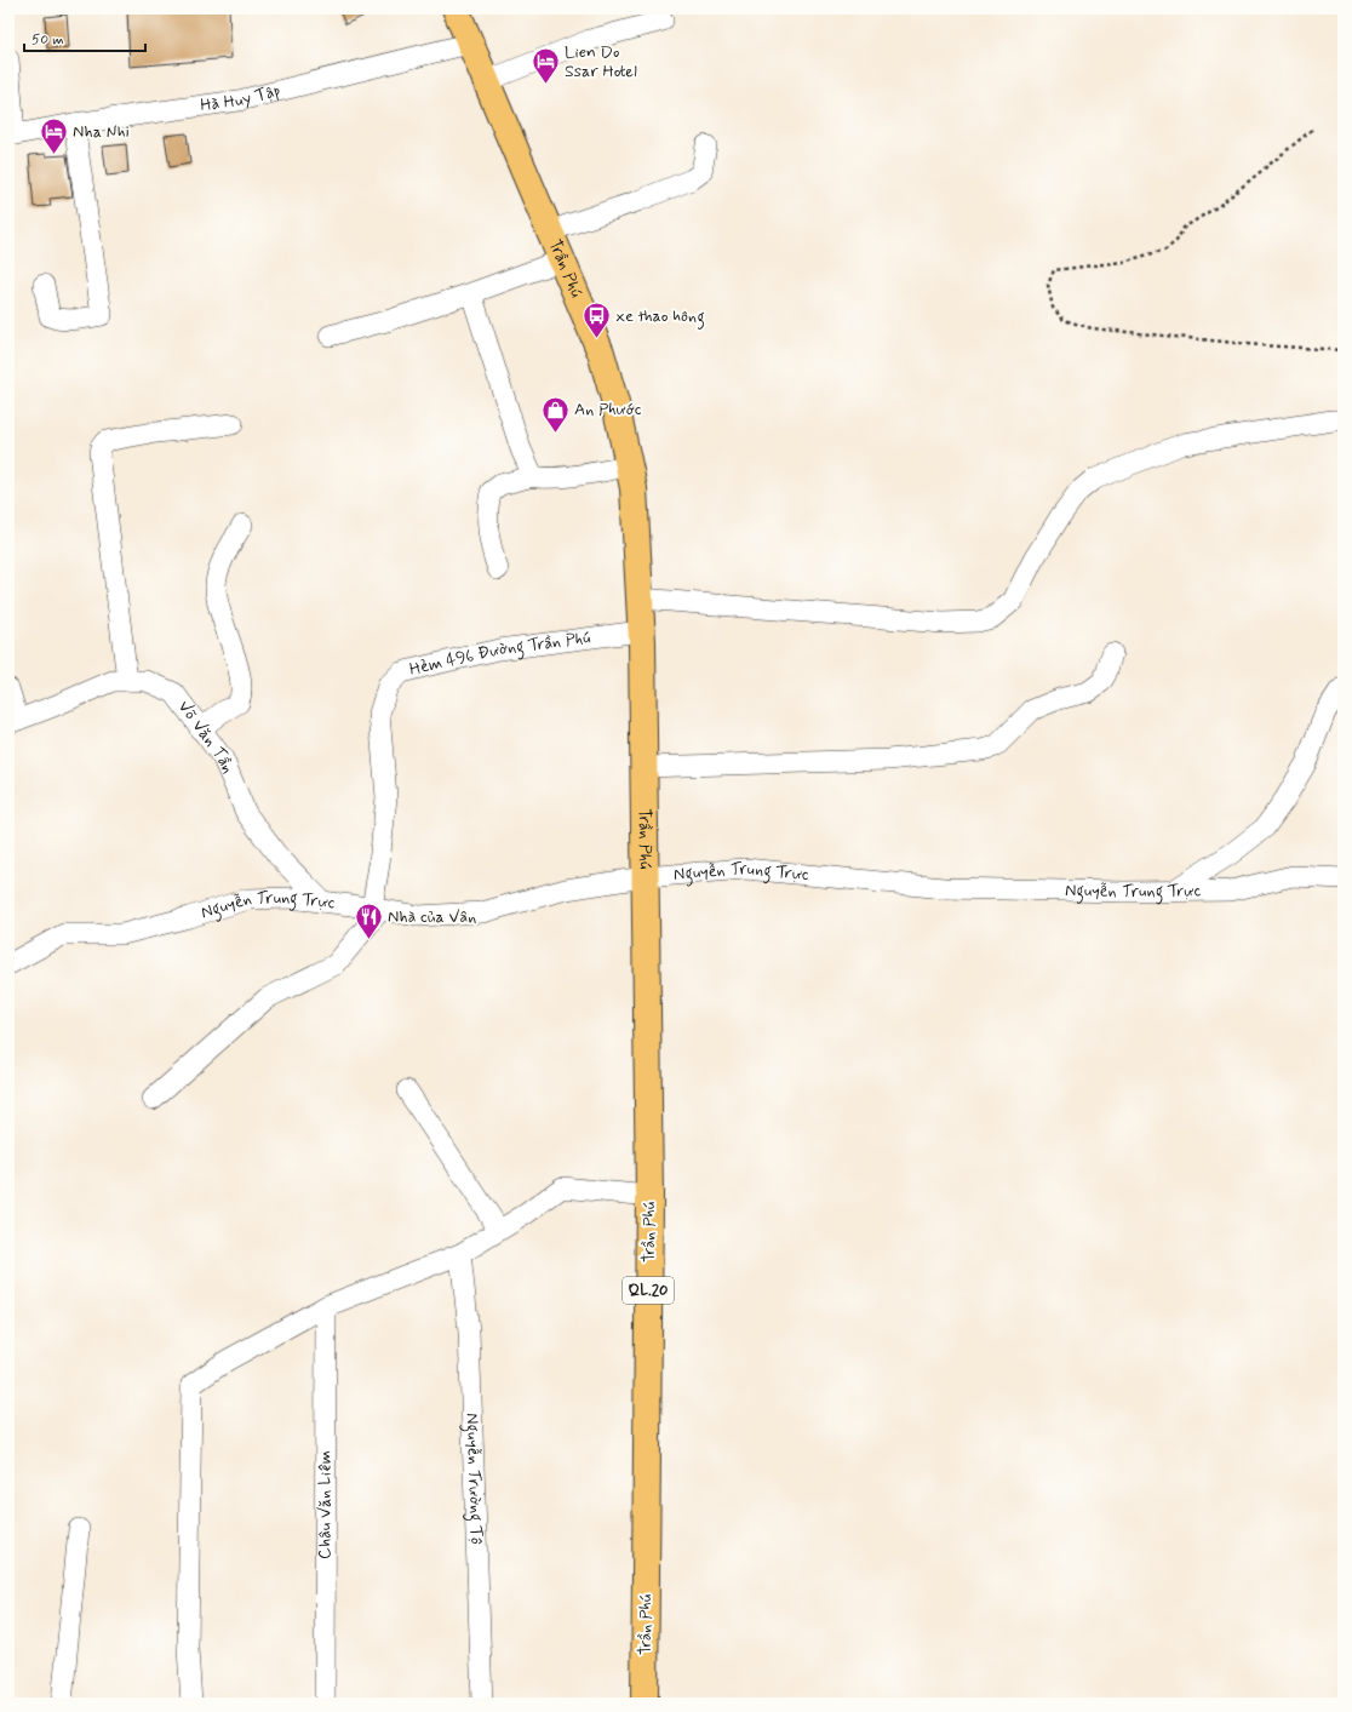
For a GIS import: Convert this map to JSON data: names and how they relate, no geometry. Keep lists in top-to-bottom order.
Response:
{
  "streets": {
    "highway": ["Trần Phú", "QL.20"],
    "street": [
      "Hà Huy Tập",
      "Hẻm 496 Đường Trần Phú",
      "Võ Văn Tần",
      "Nguyễn Trung Trực",
      "Nguyễn Trường Tộ",
      "Châu Văn Liêm"
    ]
  },
  "crossings": [
    ["Hà Huy Tập", "Trần Phú"],
    ["Trần Phú", "Hẻm 496 Đường Trần Phú"],
    ["Trần Phú", "Nguyễn Trung Trực"],
    ["Hẻm 496 Đường Trần Phú", "Nguyễn Trung Trực"],
    ["Võ Văn Tần", "Nguyễn Trung Trực"]
  ],
  "places": {
    "hotel": ["Lien Do Ssar Hotel", "Nha Nhi"],
    "bus stop": ["xe thao hông"],
    "shop": ["An Phước"],
    "restaurant": ["Nhà của Vân"]
  },
  "scale_bar": "50 m"
}
